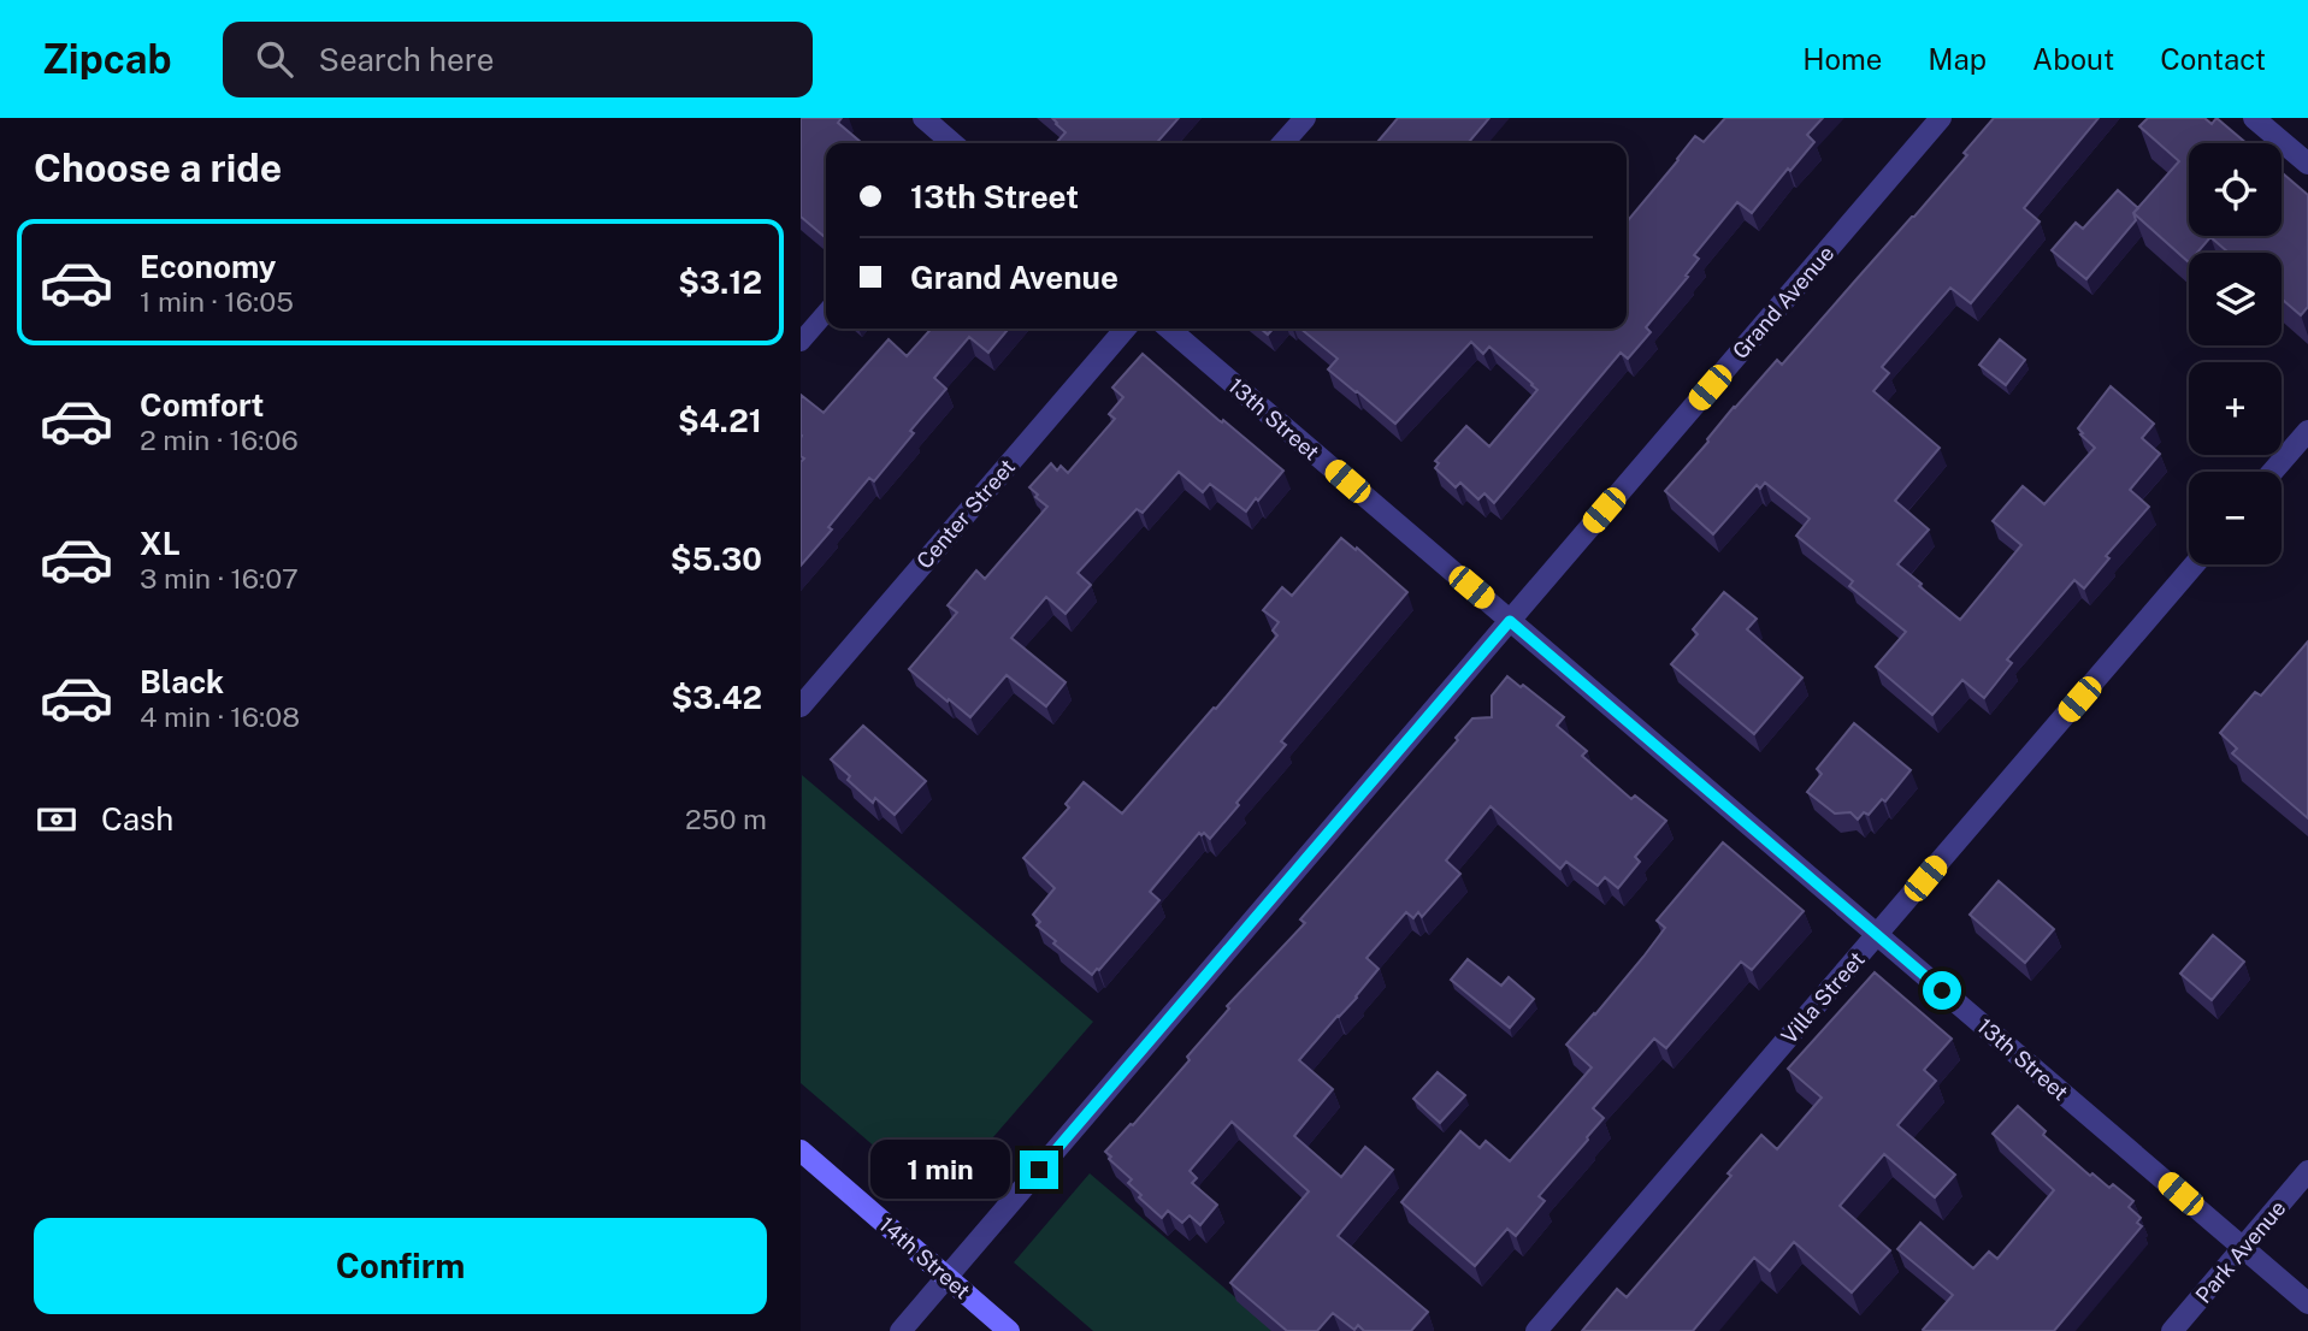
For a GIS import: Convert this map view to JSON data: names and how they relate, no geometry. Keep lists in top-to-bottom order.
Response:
{
  "streets": {
    "main road": ["14th Street"],
    "street": [
      "Grand Avenue",
      "13th Street",
      "Center Street",
      "Villa Street",
      "Park Avenue"
    ]
  },
  "crossings": [
    ["Grand Avenue", "13th Street"],
    ["Grand Avenue", "14th Street"],
    ["13th Street", "Villa Street"],
    ["13th Street", "Park Avenue"]
  ],
  "page": {
    "header": "Zipcab",
    "search": "Search here",
    "nav": [
      "Home",
      "Map",
      "About",
      "Contact"
    ],
    "heading": "Choose a ride",
    "map_buttons": ["+", "−"],
    "banner": ["13th Street", "Grand Avenue"],
    "list": [
      {
        "name": "Economy",
        "note": "1 min · 16:05",
        "value": "$3.12"
      },
      {
        "name": "Comfort",
        "note": "2 min · 16:06",
        "value": "$4.21"
      },
      {
        "name": "XL",
        "note": "3 min · 16:07",
        "value": "$5.30"
      },
      {
        "name": "Black",
        "note": "4 min · 16:08",
        "value": "$3.42"
      }
    ],
    "pay": ["Cash", "250 m"],
    "bubble": "1 min",
    "buttons": "Confirm"
  }
}
